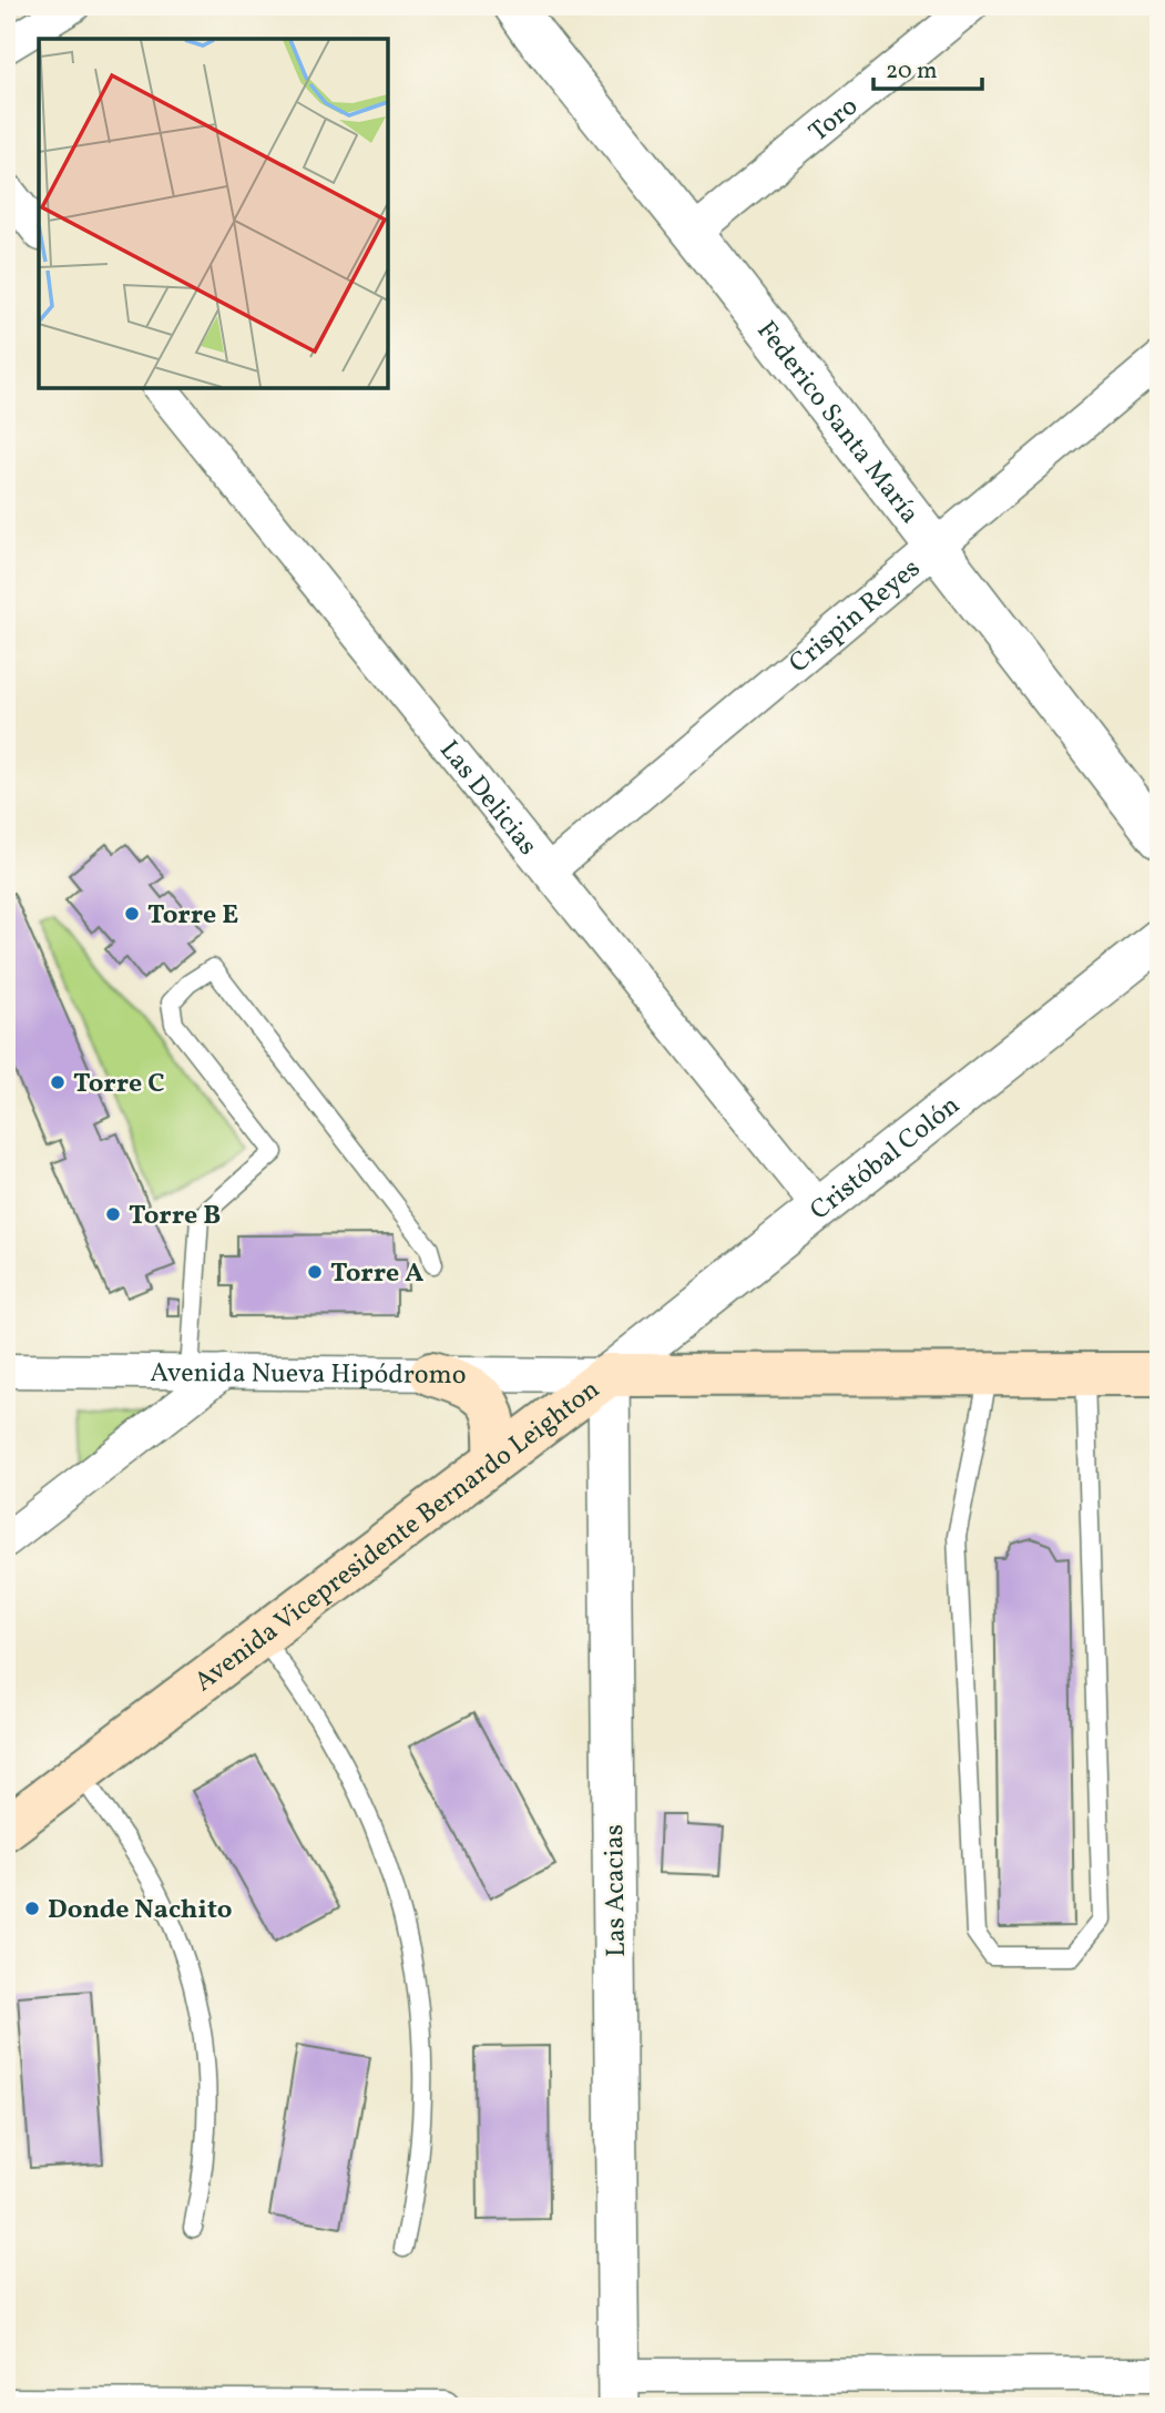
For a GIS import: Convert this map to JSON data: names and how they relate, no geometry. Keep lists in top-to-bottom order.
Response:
{
  "streets": {
    "main road": ["Avenida Vicepresidente Bernardo Leighton"],
    "street": [
      "Toro",
      "Federico Santa María",
      "Crispin Reyes",
      "Las Delicias",
      "Cristóbal Colón",
      "Avenida Nueva Hipódromo",
      "Las Acacias"
    ]
  },
  "crossings": [
    ["Toro", "Federico Santa María"],
    ["Federico Santa María", "Crispin Reyes"],
    ["Crispin Reyes", "Las Delicias"],
    ["Las Delicias", "Cristóbal Colón"],
    ["Cristóbal Colón", "Avenida Nueva Hipódromo"],
    ["Cristóbal Colón", "Avenida Vicepresidente Bernardo Leighton"],
    ["Cristóbal Colón", "Las Acacias"],
    ["Avenida Nueva Hipódromo", "Avenida Vicepresidente Bernardo Leighton"],
    ["Avenida Nueva Hipódromo", "Las Acacias"],
    ["Avenida Vicepresidente Bernardo Leighton", "Las Acacias"]
  ],
  "places": [
    "Torre E",
    "Torre C",
    "Torre B",
    "Torre A",
    "Donde Nachito"
  ],
  "scale_bar": "20 m"
}
